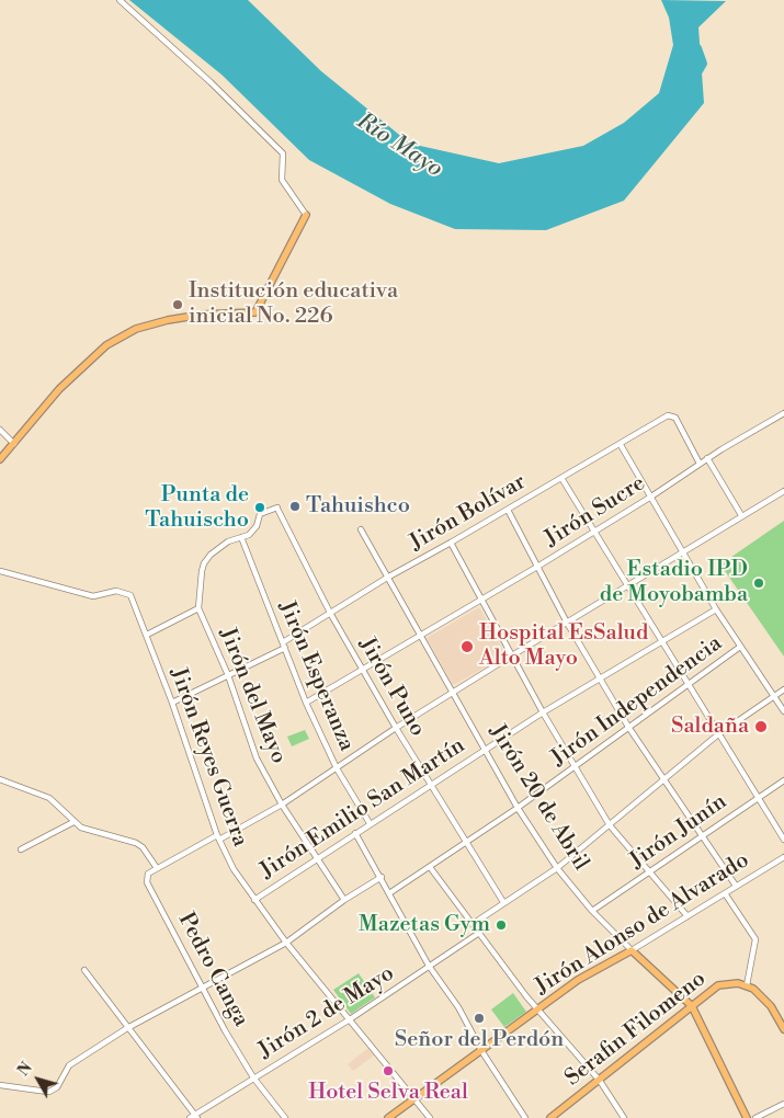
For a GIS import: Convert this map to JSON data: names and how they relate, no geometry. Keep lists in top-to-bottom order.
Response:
{
  "streets": {
    "main road": ["Jirón 20 de Abril", "Jirón Alonso de Alvarado", "Serafin Filomeno"],
    "street": [
      "Jirón Sucre",
      "Jirón Bolívar",
      "Jirón Esperanza",
      "Jirón Puno",
      "Jirón del Mayo",
      "Jirón Independencia",
      "Jirón Reyes Guerra",
      "Jirón Emilio San Martín",
      "Jirón Junín",
      "Pedro Canga",
      "Jirón 2 de Mayo"
    ]
  },
  "crossings": [
    ["Jirón Sucre", "Jirón Bolívar"],
    ["Jirón Sucre", "Jirón 20 de Abril"],
    ["Jirón Bolívar", "Jirón Esperanza"],
    ["Jirón Bolívar", "Jirón Puno"],
    ["Jirón Bolívar", "Jirón del Mayo"],
    ["Jirón Bolívar", "Jirón Reyes Guerra"],
    ["Jirón Bolívar", "Jirón 20 de Abril"],
    ["Jirón Esperanza", "Jirón del Mayo"],
    ["Jirón Esperanza", "Jirón Emilio San Martín"],
    ["Jirón Puno", "Jirón del Mayo"],
    ["Jirón Puno", "Jirón Independencia"],
    ["Jirón Puno", "Jirón Emilio San Martín"],
    ["Jirón del Mayo", "Jirón Emilio San Martín"],
    ["Jirón Independencia", "Jirón 20 de Abril"],
    ["Jirón Reyes Guerra", "Jirón Emilio San Martín"],
    ["Jirón Reyes Guerra", "Jirón Alonso de Alvarado"],
    ["Jirón Reyes Guerra", "Jirón 2 de Mayo"],
    ["Jirón 20 de Abril", "Jirón Emilio San Martín"],
    ["Jirón 20 de Abril", "Jirón Junín"],
    ["Jirón 20 de Abril", "Jirón Alonso de Alvarado"],
    ["Jirón 20 de Abril", "Serafin Filomeno"],
    ["Pedro Canga", "Jirón 2 de Mayo"]
  ],
  "water": ["Río Mayo"],
  "places": [
    "Institución educativa inicial No. 226",
    "Tahuishco",
    "Punta de Tahuischo",
    "Estadio IPD de Moyobamba",
    "Hospital EsSalud Alto Mayo",
    "Saldaña",
    "Mazetas Gym",
    "Señor del Perdón",
    "Hotel Selva Real"
  ],
  "north": "top left"
}
